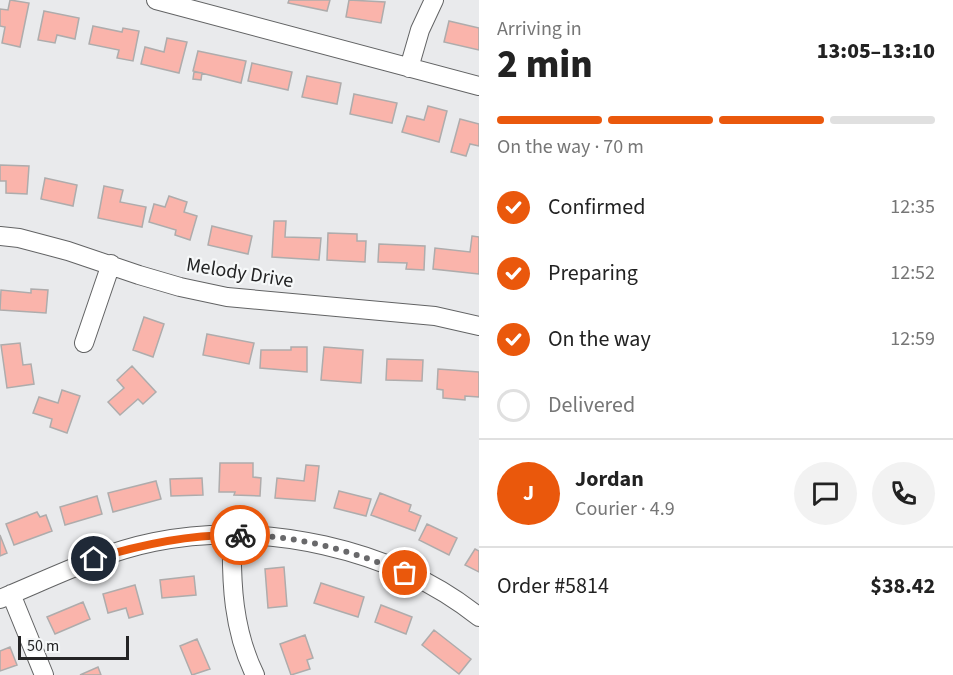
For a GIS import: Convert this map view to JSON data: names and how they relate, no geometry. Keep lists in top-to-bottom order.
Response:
{
  "streets": {
    "street": ["Melody Drive"]
  },
  "scale_bar": "50 m",
  "page": {
    "heading": ["2 min", "Arriving in", "13:05–13:10"],
    "panel": [
      "Jordan",
      "Courier · 4.9",
      "Order #5814",
      "$38.42"
    ],
    "bar": "On the way · 70 m",
    "list": [
      ["Confirmed", "12:35"],
      ["Preparing", "12:52"],
      ["On the way", "12:59"],
      "Delivered"
    ],
    "round": "J",
    "scale": "50 m"
  }
}
